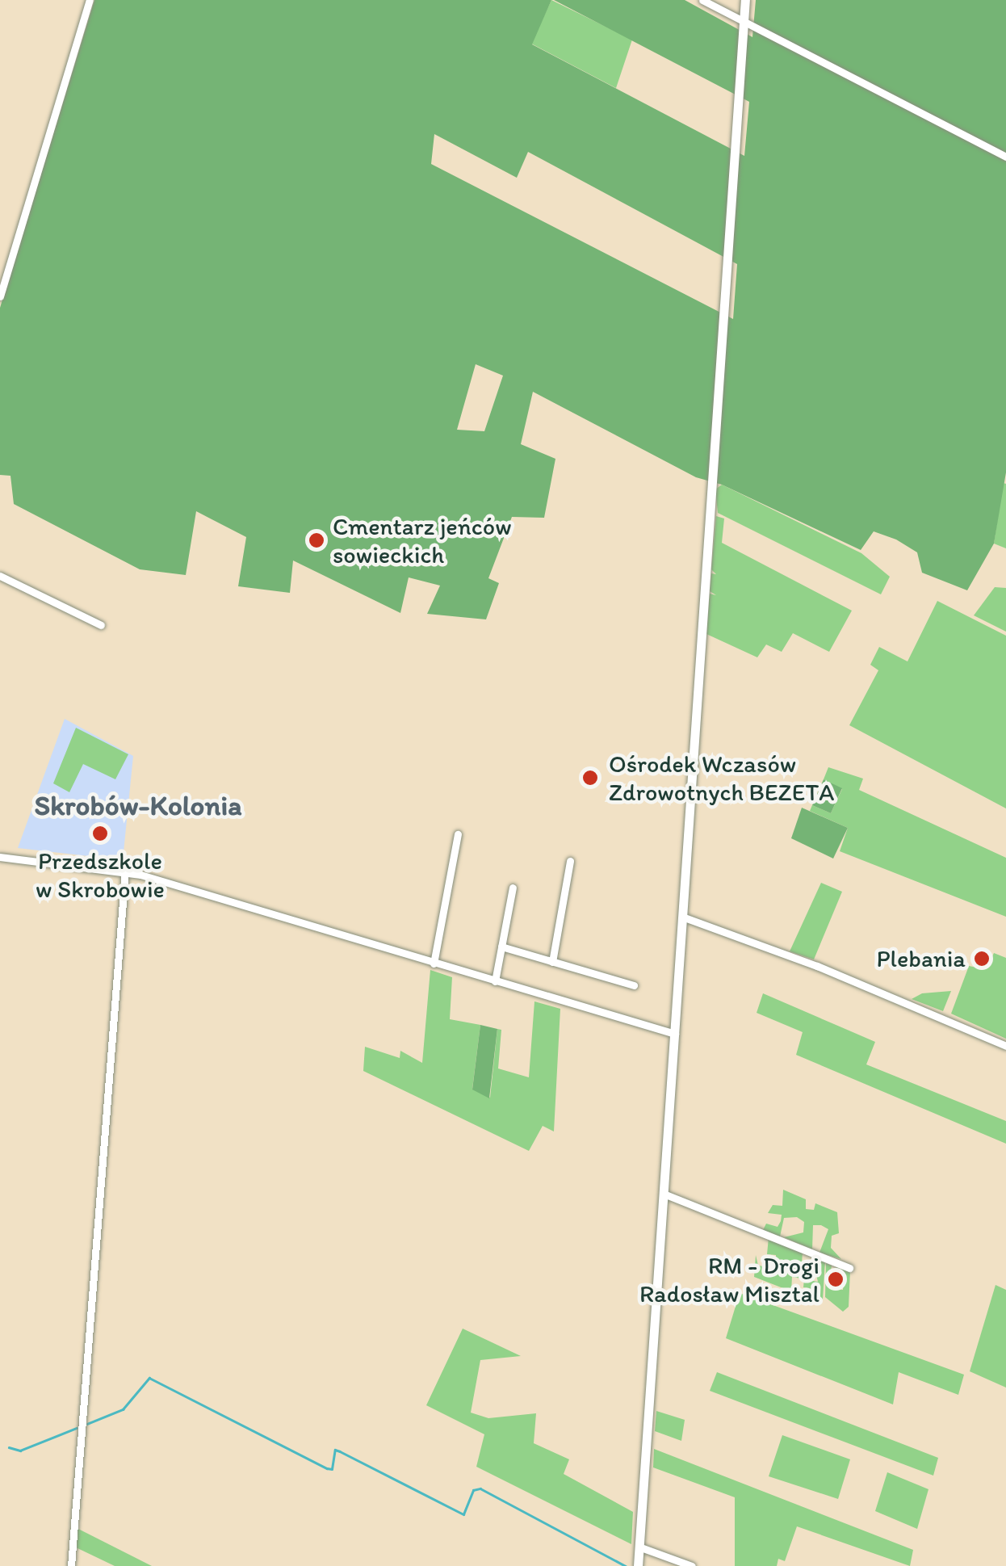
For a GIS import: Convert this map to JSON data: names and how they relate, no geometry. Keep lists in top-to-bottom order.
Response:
{
  "districts": ["Skrobów-Kolonia"],
  "places": [
    "Cmentarz jeńców sowieckich",
    "Ośrodek Wczasów Zdrowotnych BEZETA",
    "Przedszkole w Skrobowie",
    "Plebania",
    "RM - Drogi Radosław Misztal"
  ]
}
